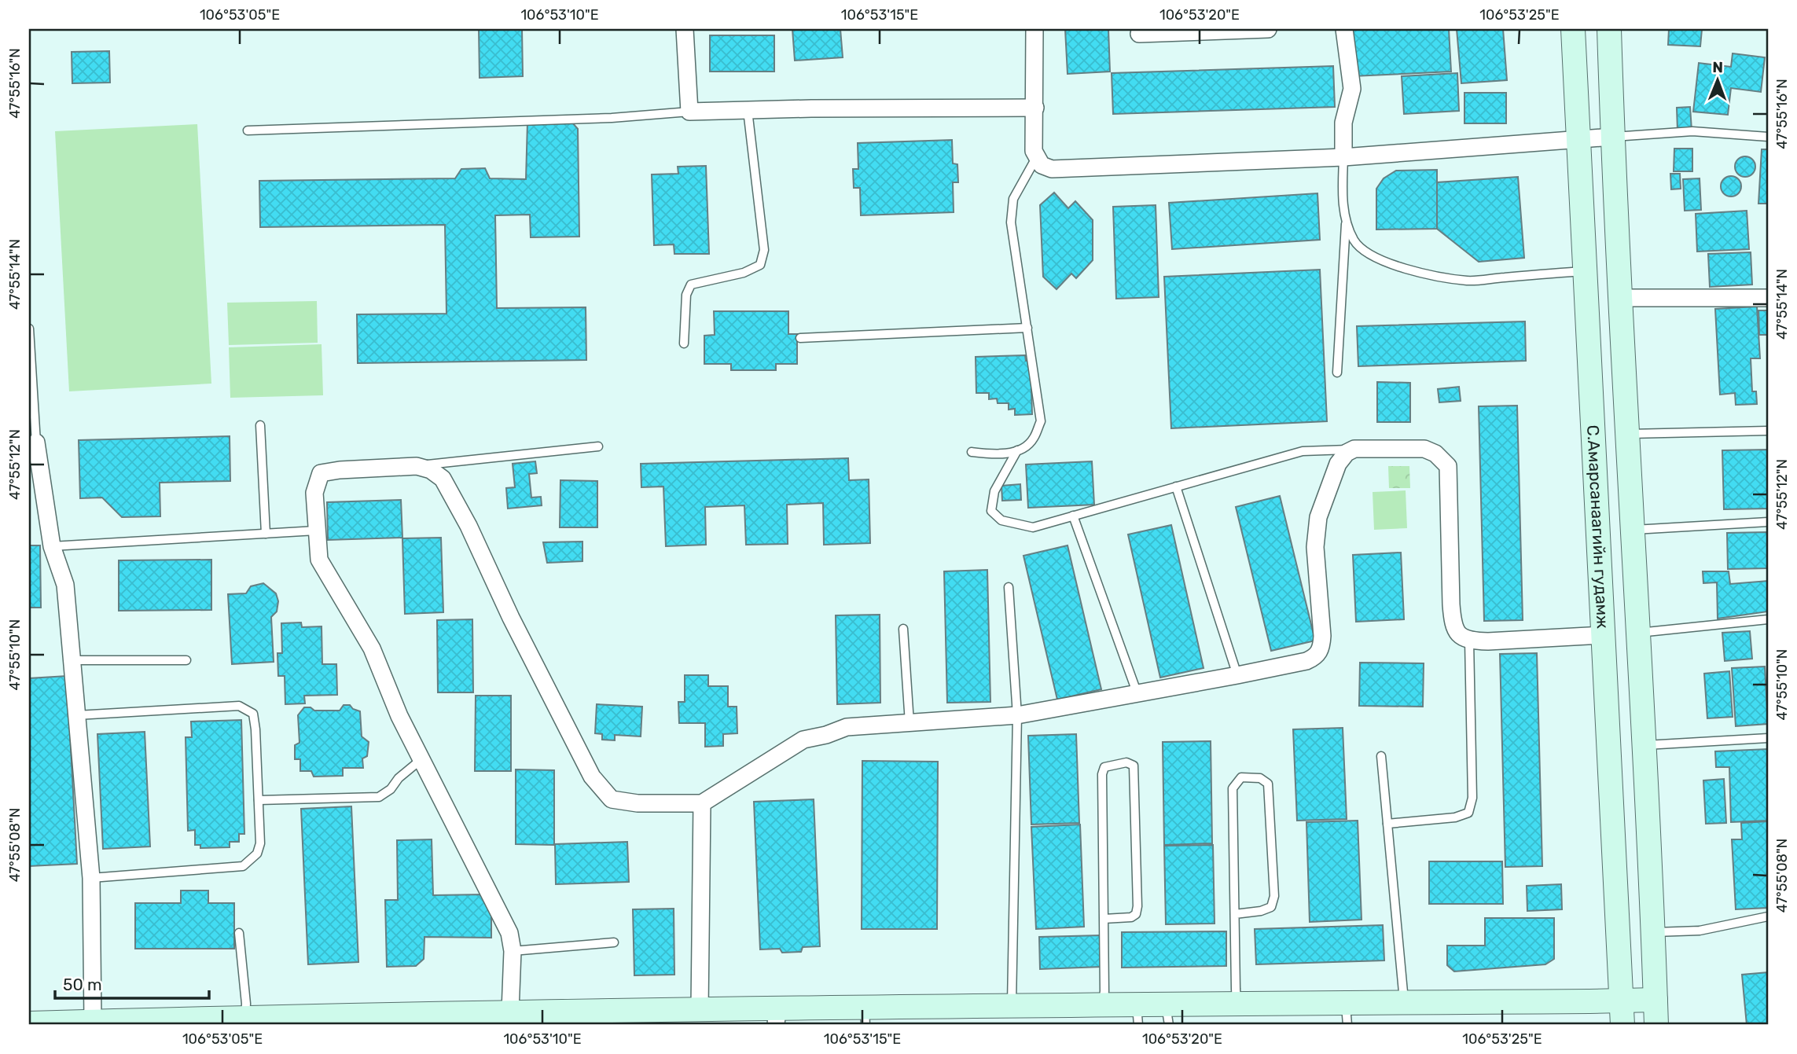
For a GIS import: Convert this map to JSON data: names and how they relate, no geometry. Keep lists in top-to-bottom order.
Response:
{
  "streets": {
    "main road": ["С.Амарсанаагийн гудамж"]
  },
  "scale_bar": "50 m",
  "north": "top",
  "coordinates": [
    "106°53'05\"E",
    "106°53'10\"E",
    "106°53'15\"E",
    "106°53'20\"E",
    "106°53'25\"E",
    "47°55'16\"N",
    "47°55'14\"N",
    "47°55'12\"N",
    "47°55'10\"N",
    "47°55'08\"N"
  ]
}
